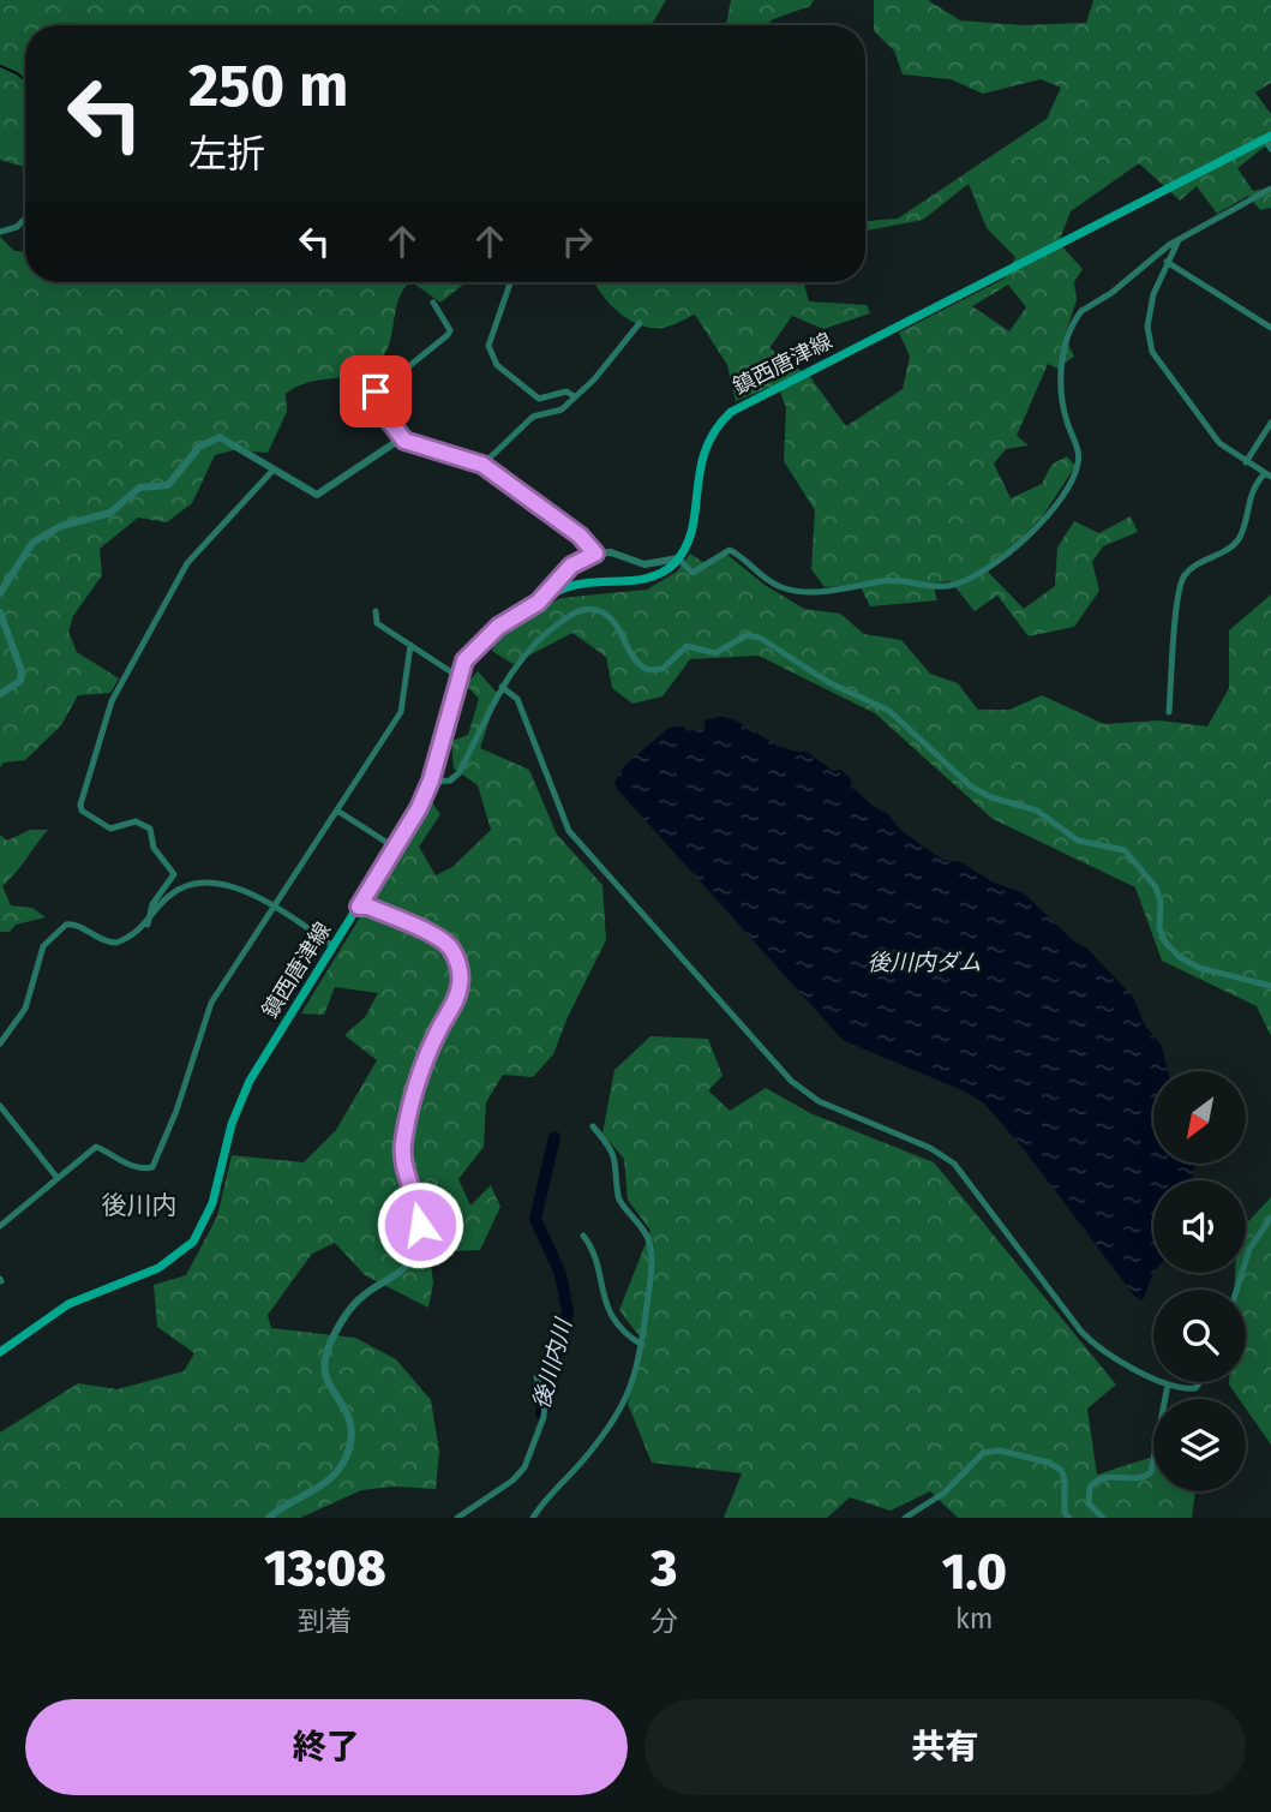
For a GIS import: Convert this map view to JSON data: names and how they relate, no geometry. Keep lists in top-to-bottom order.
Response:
{
  "streets": {
    "main road": ["鎮西唐津線"]
  },
  "districts": ["後川内"],
  "water": ["後川内ダム", "後川内川"],
  "north": "bottom left",
  "page": {
    "turn": ["250 m", "左折"],
    "eta": [
      "13:08",
      "到着",
      "3",
      "分",
      "1.0",
      "km"
    ],
    "buttons": ["終了", "共有"]
  }
}
